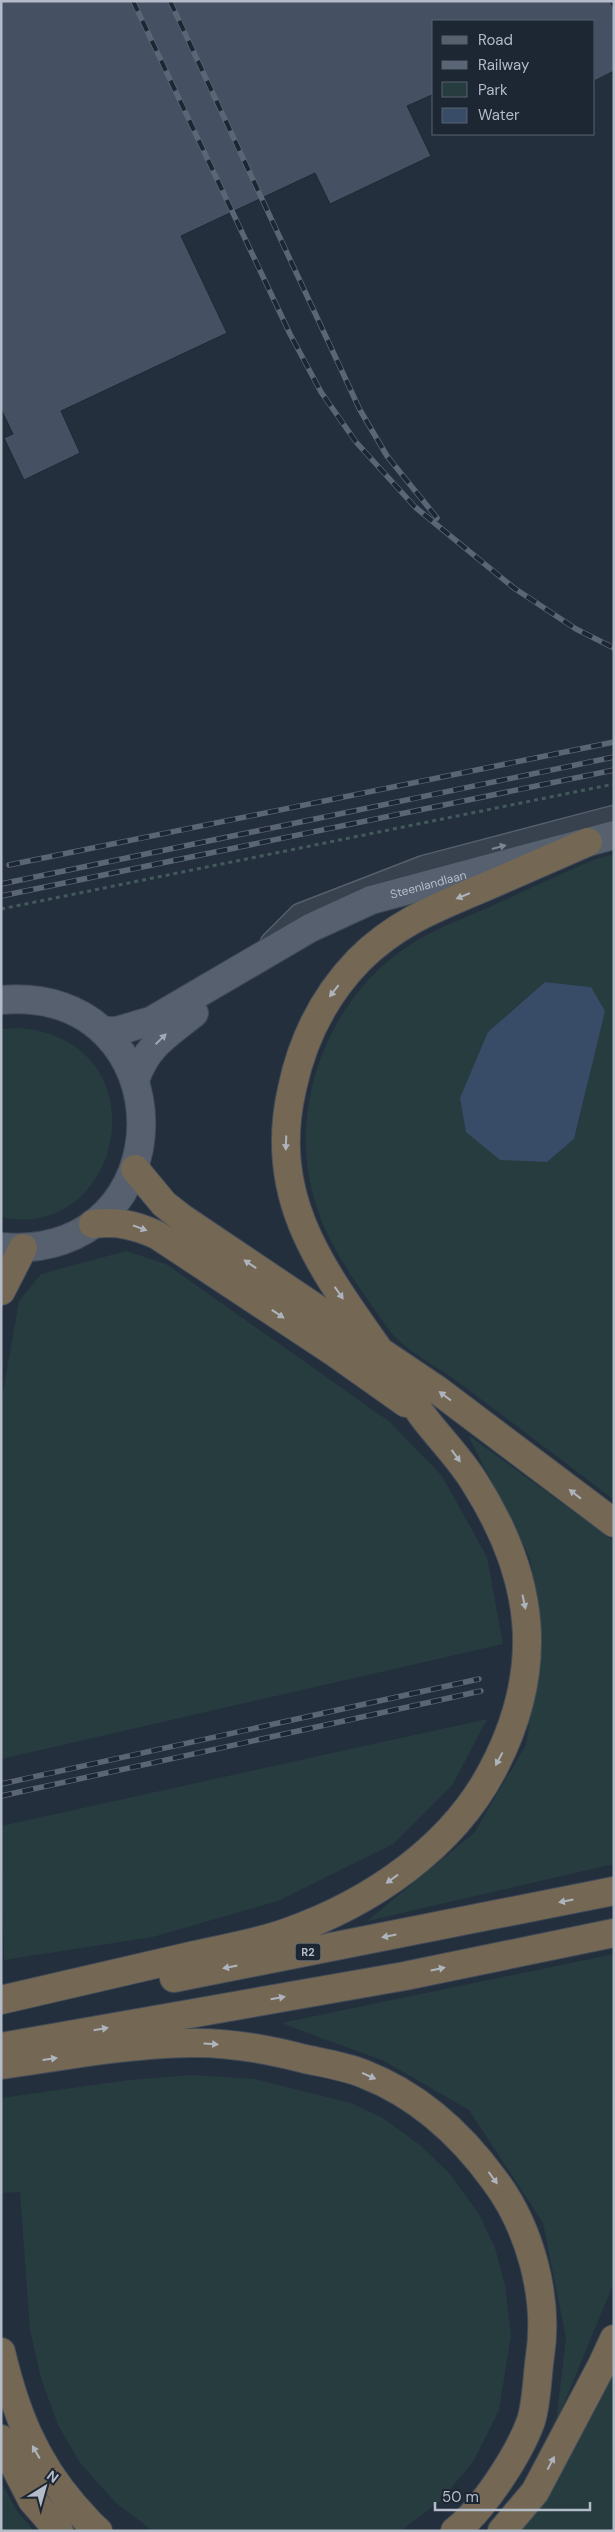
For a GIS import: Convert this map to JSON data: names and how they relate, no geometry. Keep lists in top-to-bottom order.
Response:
{
  "streets": {
    "highway": ["R2"],
    "main road": ["Steenlandlaan"]
  },
  "legend": [
    "Road",
    "Railway",
    "Park",
    "Water"
  ],
  "scale_bar": "50 m",
  "north": "top right"
}
